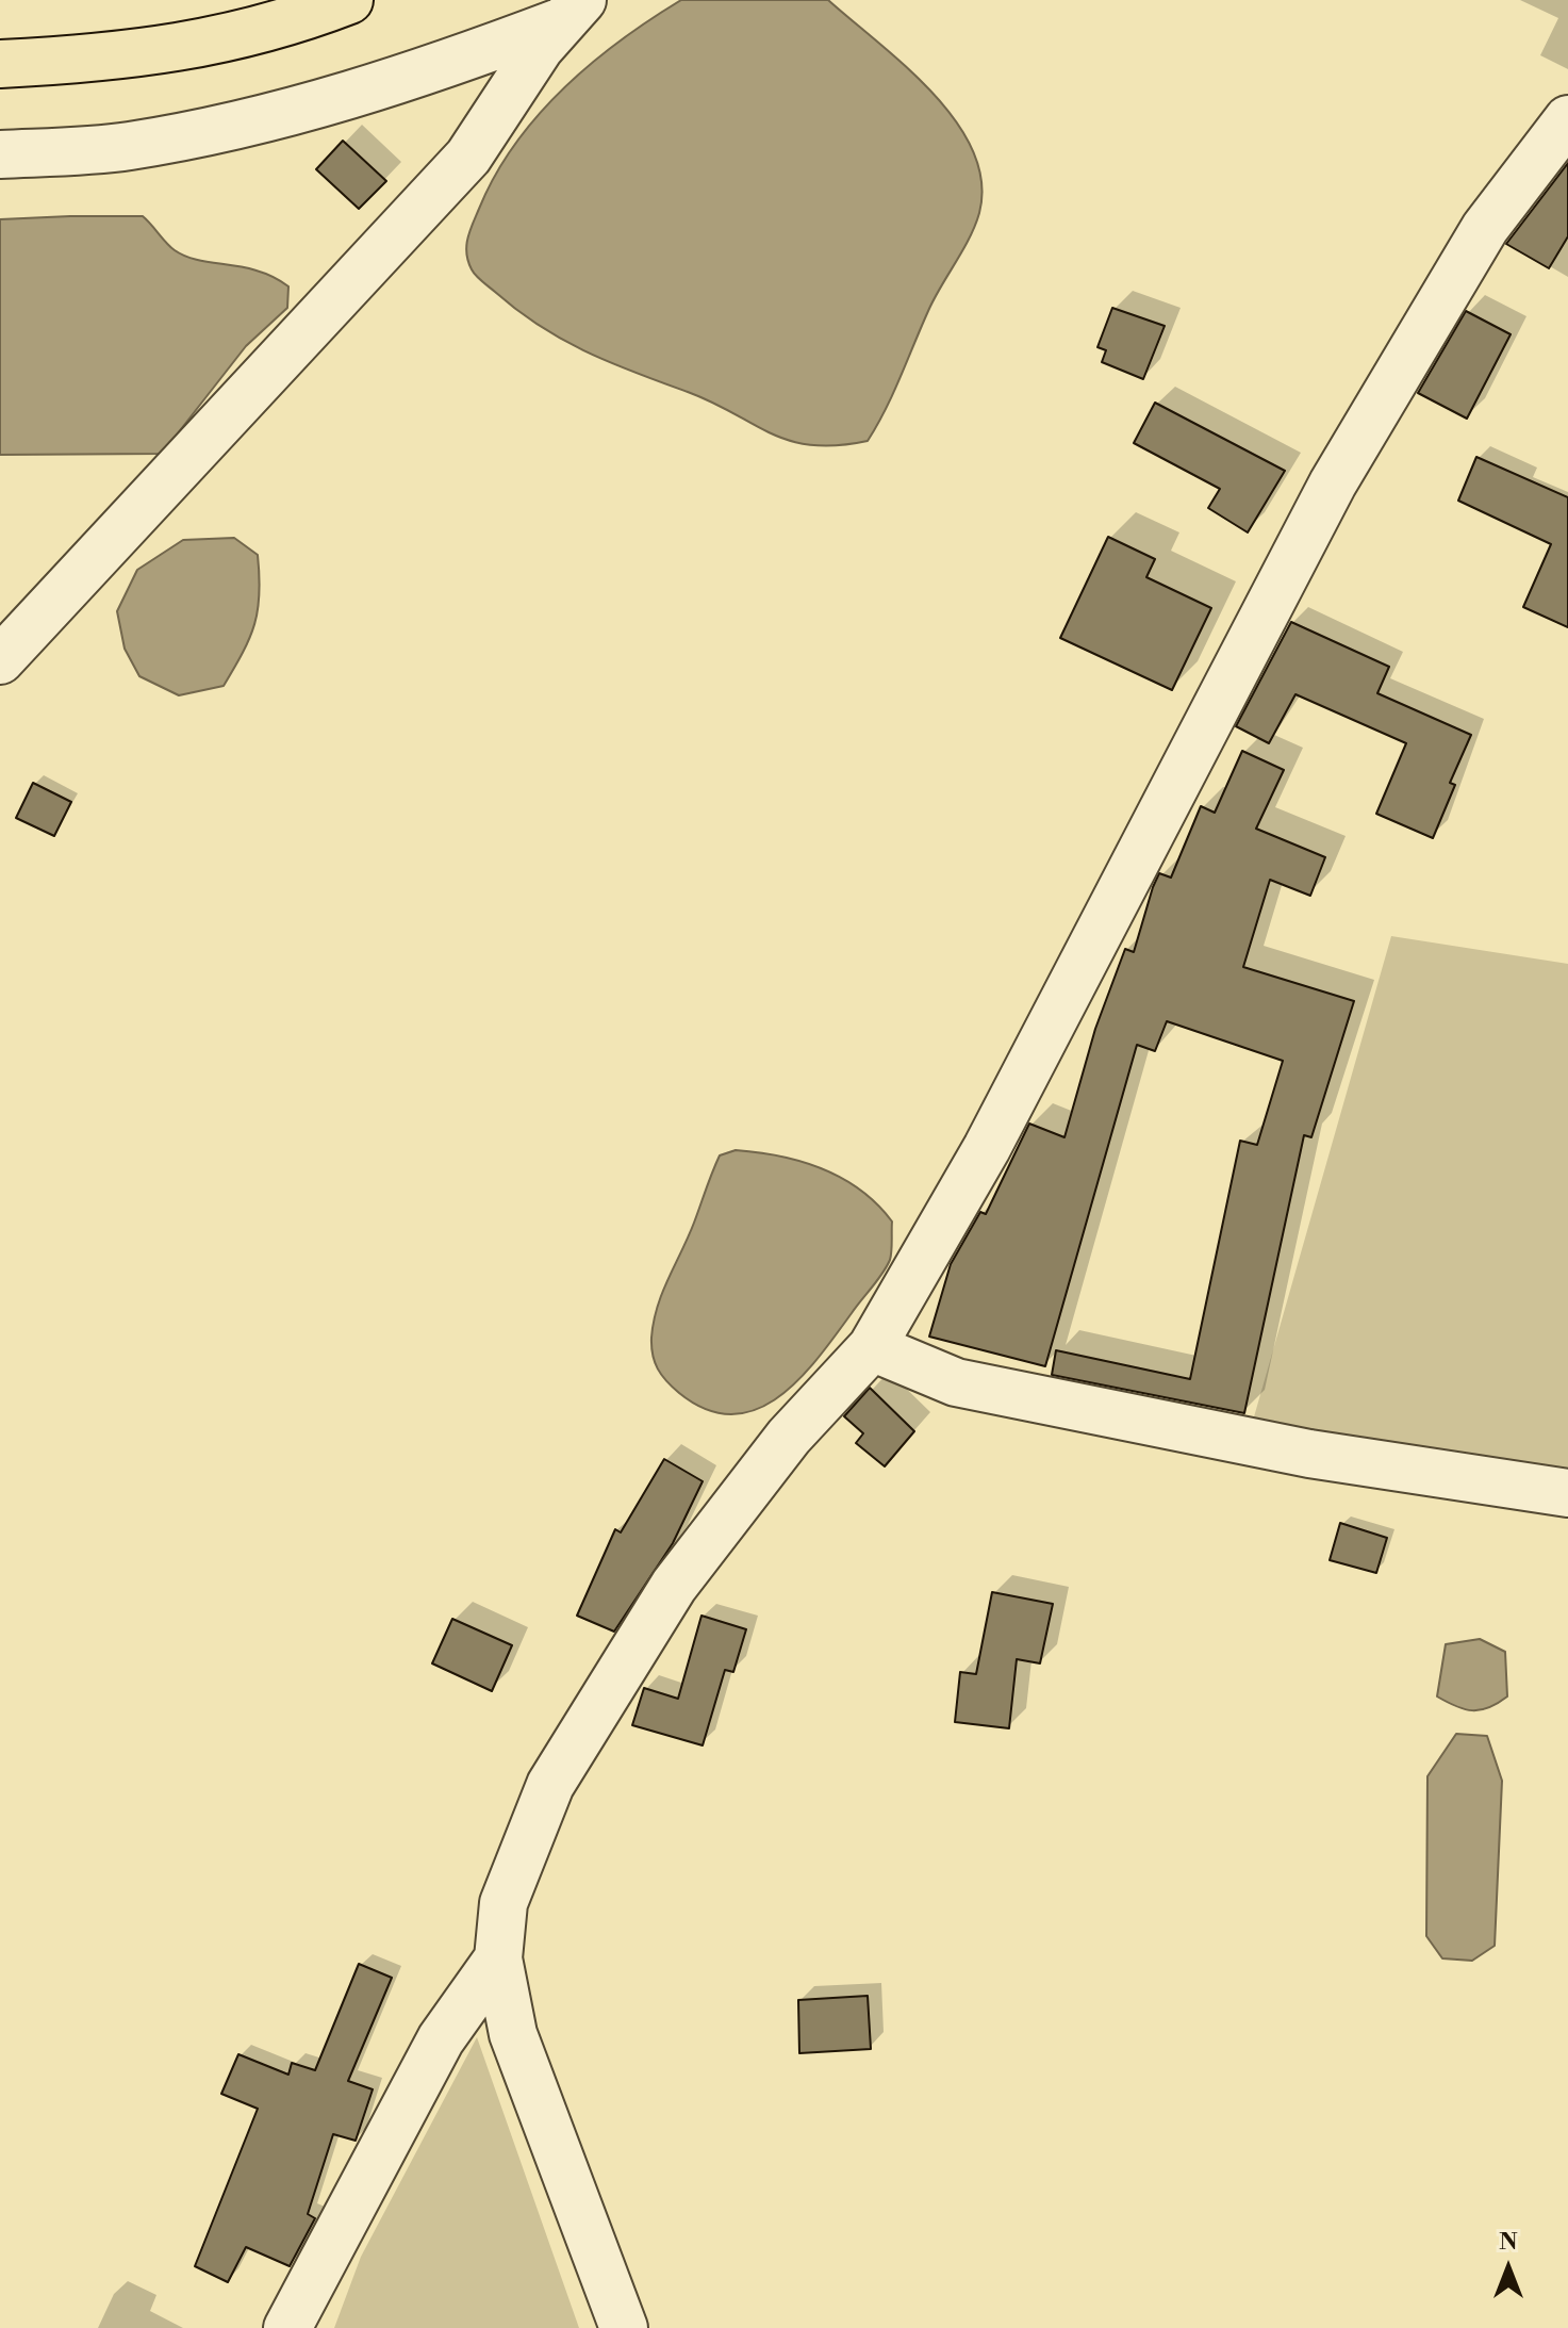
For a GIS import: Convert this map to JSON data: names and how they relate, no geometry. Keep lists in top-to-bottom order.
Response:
{
  "north": "top"
}
